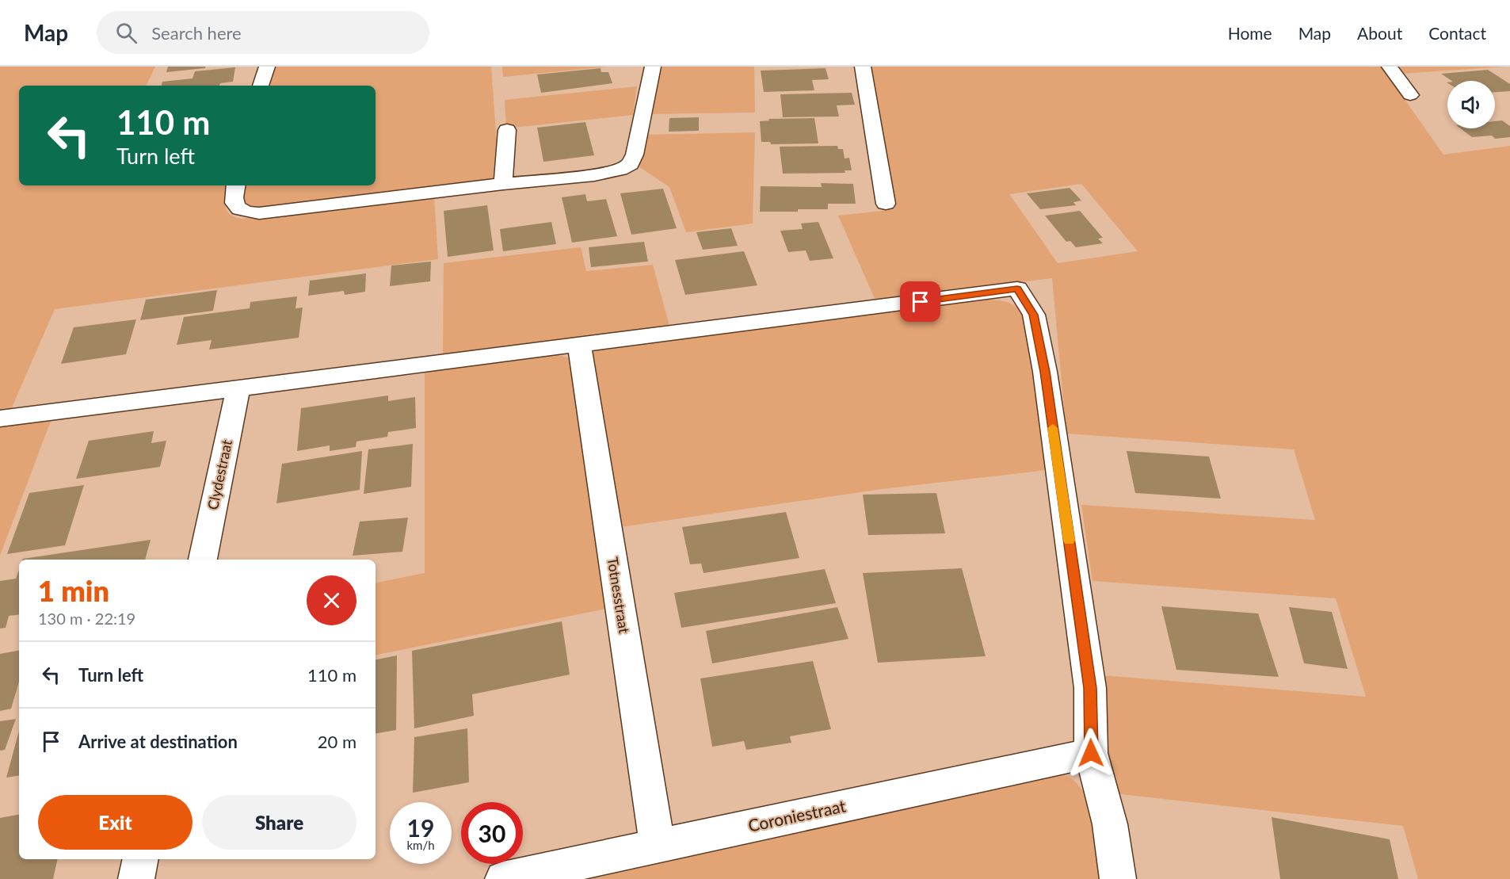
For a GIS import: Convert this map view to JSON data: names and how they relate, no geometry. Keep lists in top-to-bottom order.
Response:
{
  "streets": {
    "street": ["Clydestraat", "Totnesstraat", "Coroniestraat"]
  },
  "crossings": [
    ["Totnesstraat", "Coroniestraat"]
  ],
  "page": {
    "header": "Map",
    "search": "Search here",
    "nav": [
      "Home",
      "Map",
      "About",
      "Contact"
    ],
    "turn": ["110 m", "Turn left"],
    "heading": ["1 min", "130 m · 22:19"],
    "list": [
      {
        "name": "Turn left",
        "value": "110 m"
      },
      {
        "name": "Arrive at destination",
        "value": "20 m"
      }
    ],
    "buttons": ["Exit", "Share"],
    "speed": "19 km/h",
    "limit": "30"
  }
}
